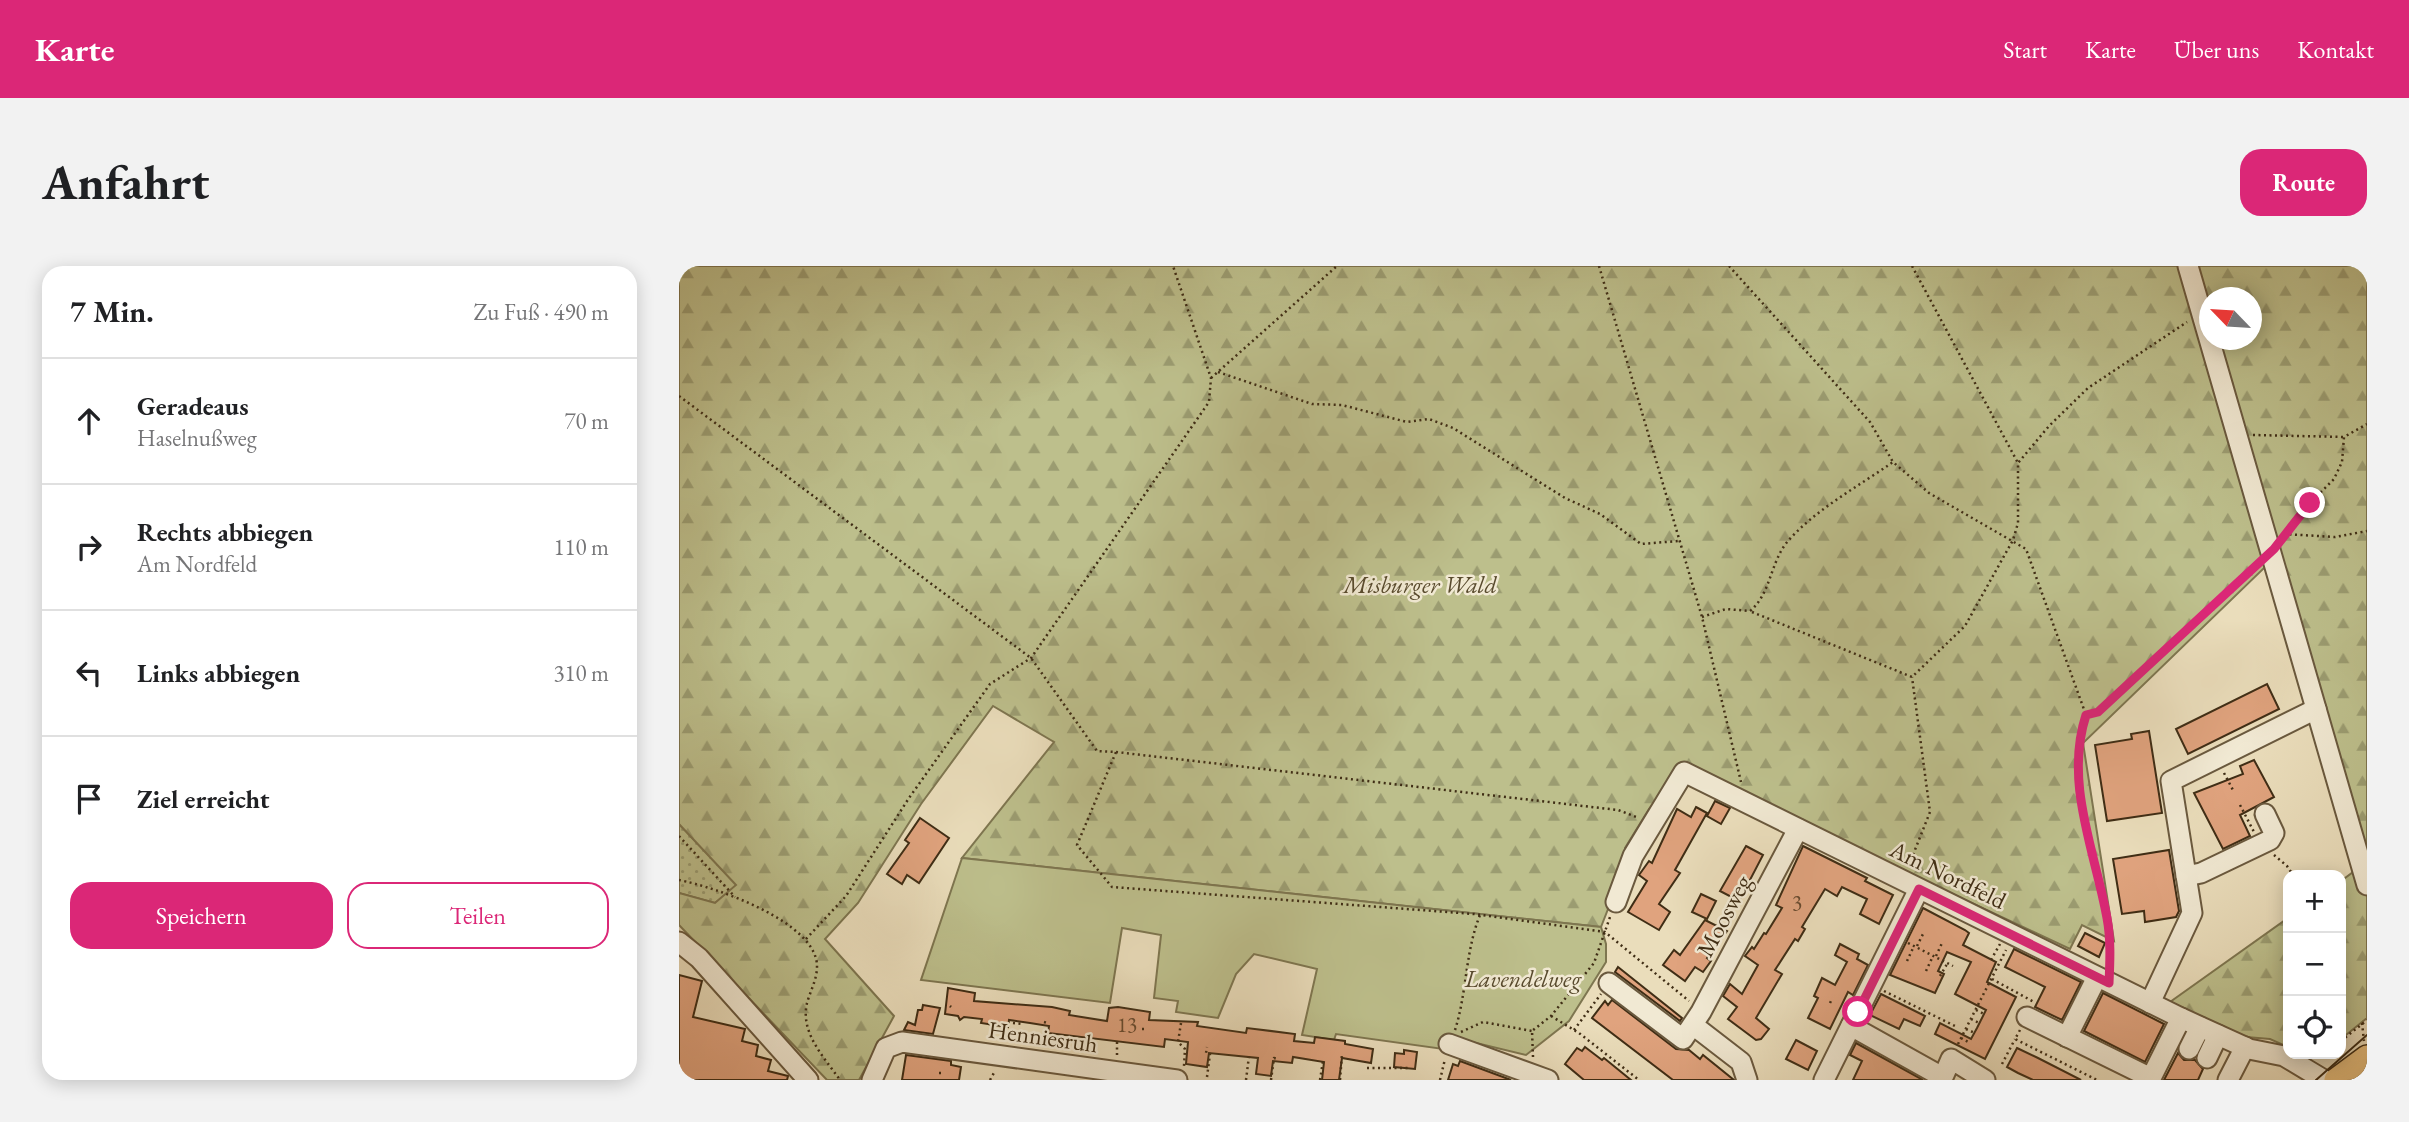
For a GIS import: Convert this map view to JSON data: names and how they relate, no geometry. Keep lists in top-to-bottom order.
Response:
{
  "streets": {
    "street": ["Am Nordfeld", "Moosweg", "Henniesruh"]
  },
  "crossings": [
    ["Am Nordfeld", "Moosweg"]
  ],
  "parks": ["Misburger Wald", "Lavendelweg"],
  "house_numbers": ["3", "13"],
  "north": "top left",
  "page": {
    "header": "Karte",
    "nav": [
      "Start",
      "Karte",
      "Über uns",
      "Kontakt"
    ],
    "buttons": [
      "Route",
      ["Speichern", "Teilen"]
    ],
    "title": "Anfahrt",
    "heading": ["7 Min.", "Zu Fuß · 490 m"],
    "list": [
      ["Geradeaus", "Haselnußweg", "70 m"],
      ["Rechts abbiegen", "Am Nordfeld", "110 m"],
      ["Links abbiegen", "310 m"],
      "Ziel erreicht"
    ],
    "map_buttons": ["+", "−"]
  }
}
